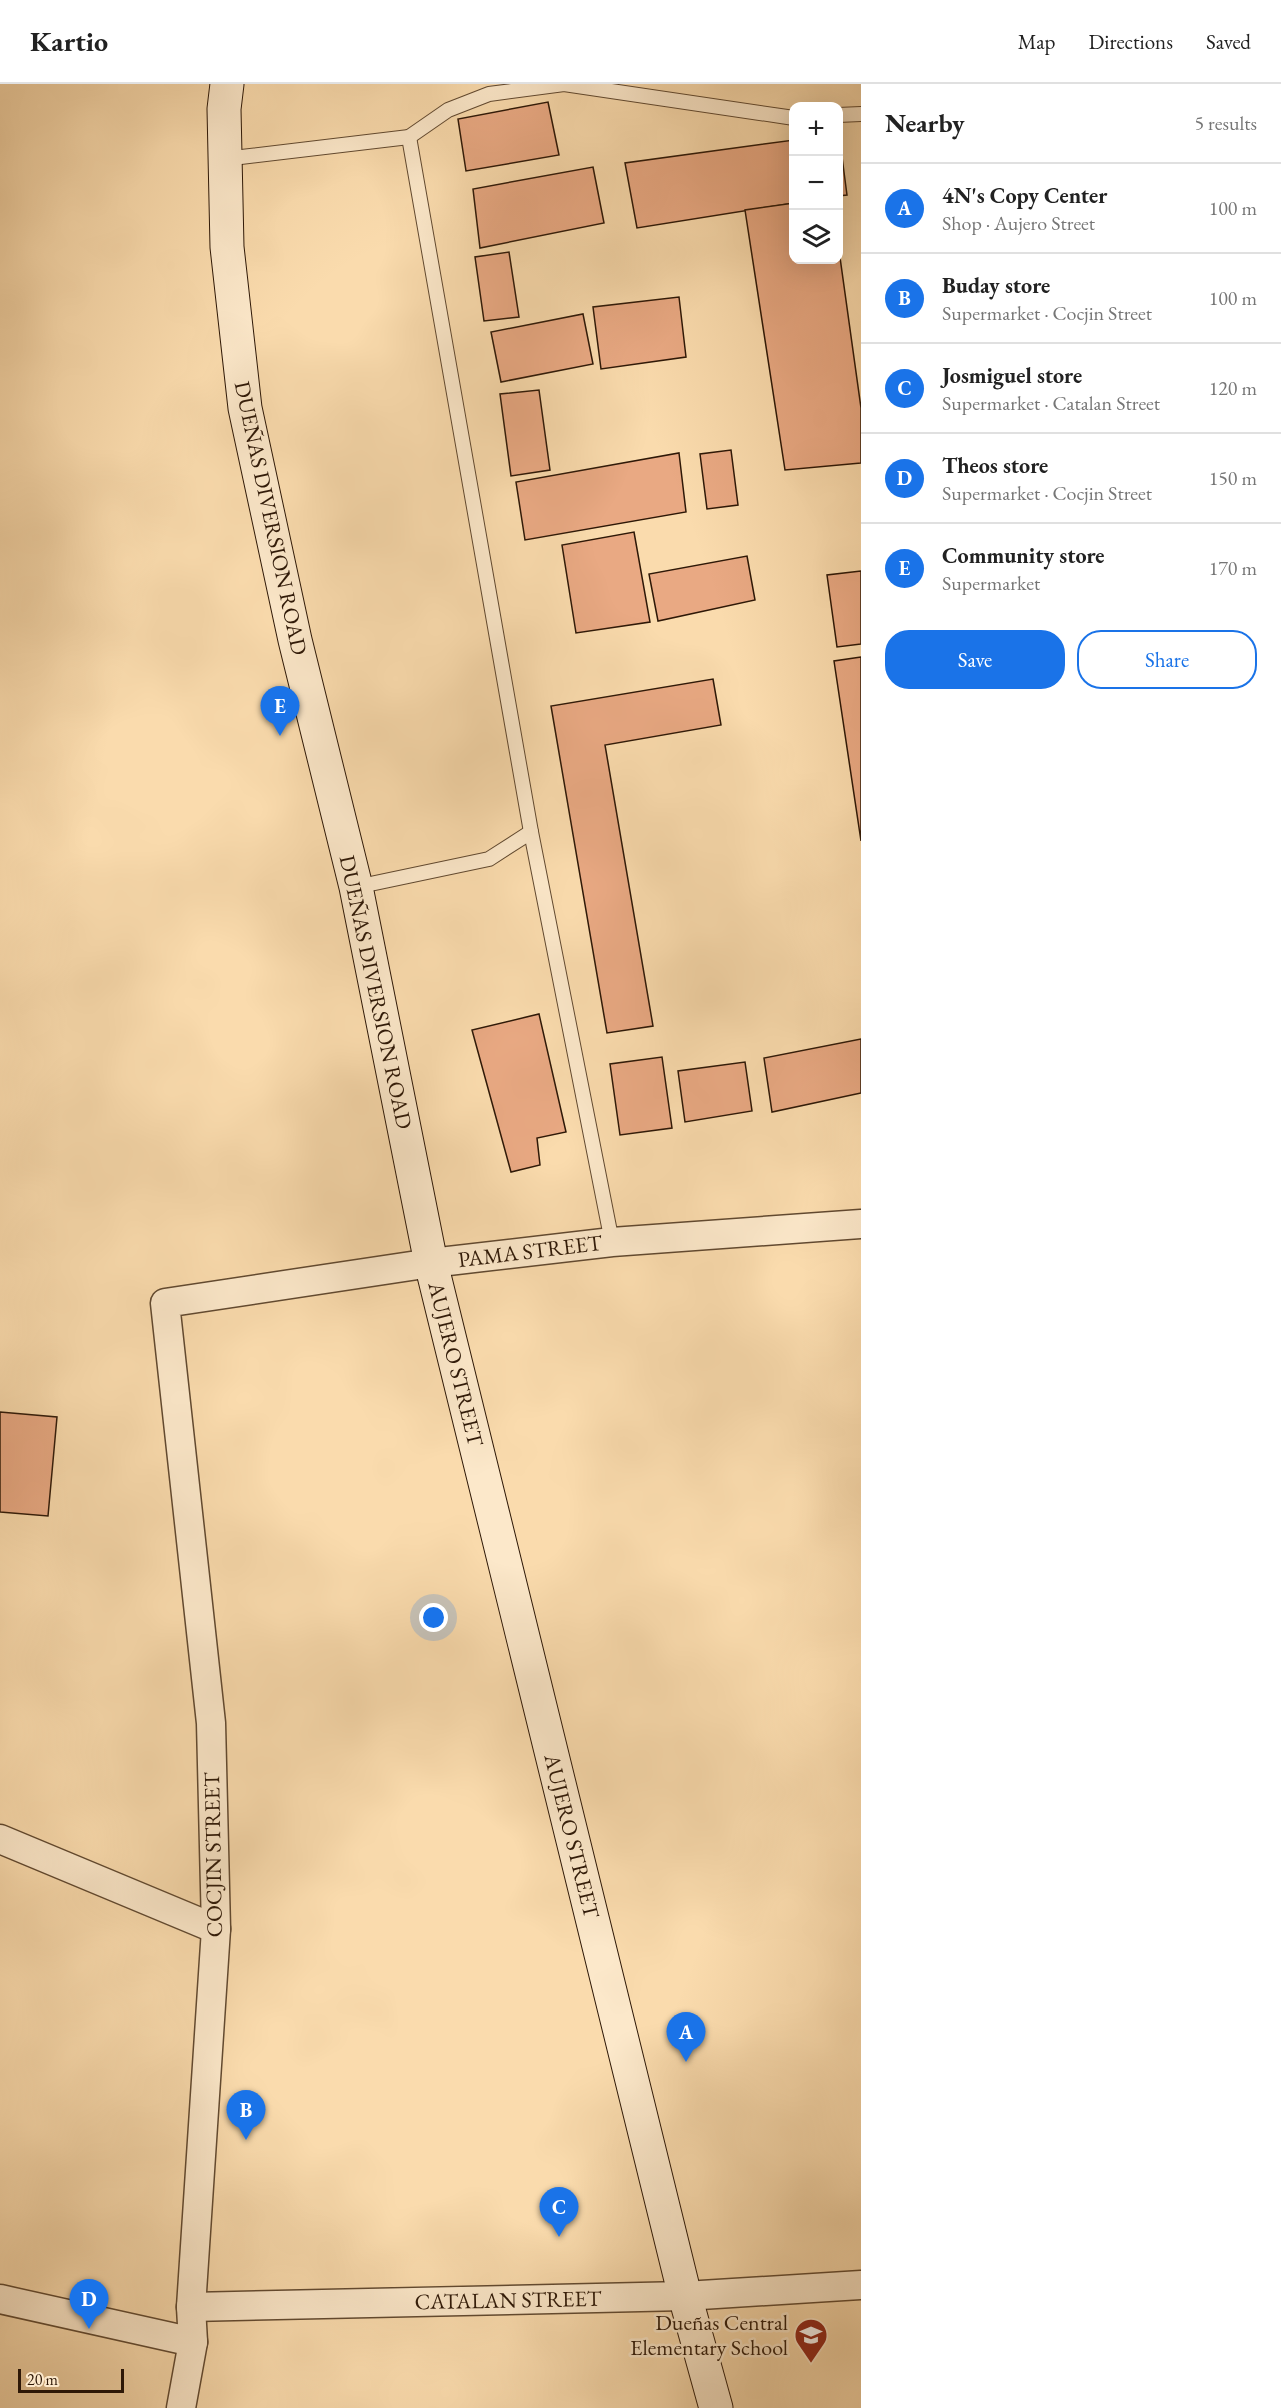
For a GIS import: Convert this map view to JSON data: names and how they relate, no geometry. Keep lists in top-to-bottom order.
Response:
{
  "streets": {
    "main road": ["DUEÑAS DIVERSION ROAD", "AUJERO STREET"],
    "street": ["PAMA STREET", "COCJIN STREET", "CATALAN STREET"]
  },
  "crossings": [
    ["DUEÑAS DIVERSION ROAD", "PAMA STREET"],
    ["DUEÑAS DIVERSION ROAD", "AUJERO STREET"],
    ["PAMA STREET", "AUJERO STREET"],
    ["PAMA STREET", "COCJIN STREET"],
    ["AUJERO STREET", "CATALAN STREET"],
    ["COCJIN STREET", "CATALAN STREET"]
  ],
  "places": {
    "school or university": ["Dueñas Central Elementary School"]
  },
  "scale_bar": "20 m",
  "page": {
    "header": "Kartio",
    "nav": ["Map", "Directions", "Saved"],
    "heading": ["Nearby", "5 results"],
    "map_buttons": ["+", "−"],
    "list": [
      {
        "mark": "A",
        "name": "4N's Copy Center",
        "note": "Shop · Aujero Street",
        "value": "100 m"
      },
      {
        "mark": "B",
        "name": "Buday store",
        "note": "Supermarket · Cocjin Street",
        "value": "100 m"
      },
      {
        "mark": "C",
        "name": "Josmiguel store",
        "note": "Supermarket · Catalan Street",
        "value": "120 m"
      },
      {
        "mark": "D",
        "name": "Theos store",
        "note": "Supermarket · Cocjin Street",
        "value": "150 m"
      },
      {
        "mark": "E",
        "name": "Community store",
        "note": "Supermarket",
        "value": "170 m"
      }
    ],
    "buttons": ["Save", "Share"],
    "pins": [
      "E",
      "A",
      "B",
      "C",
      "D"
    ],
    "scale": "20 m"
  }
}
